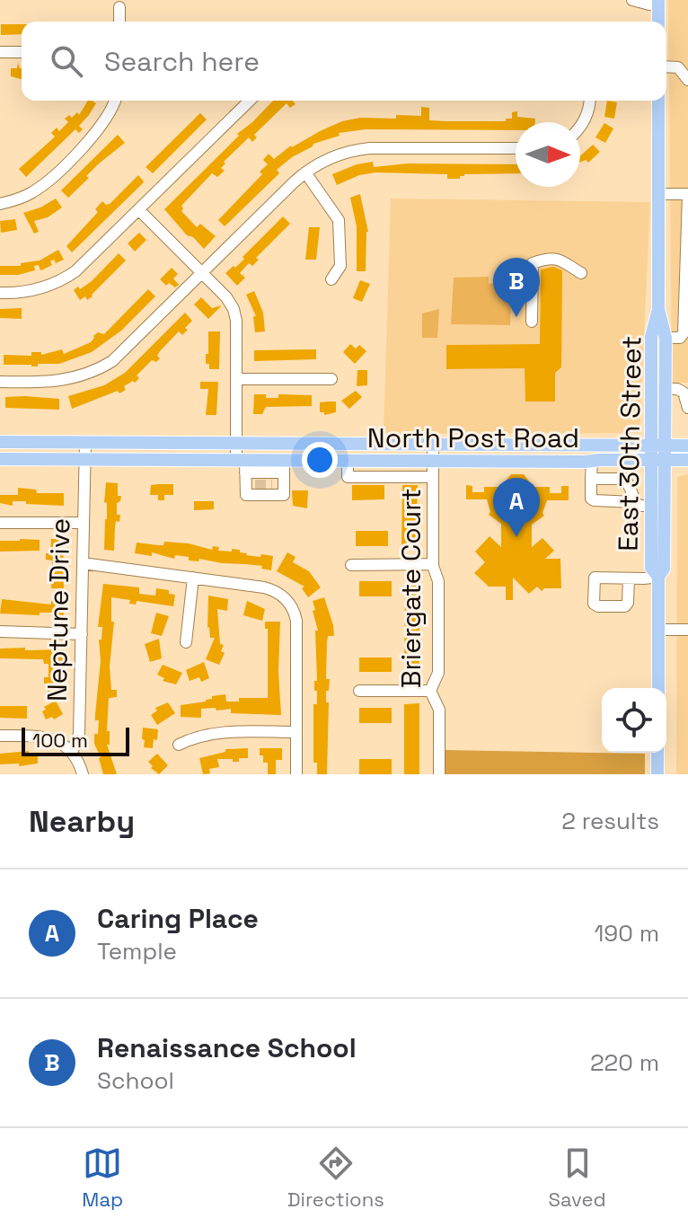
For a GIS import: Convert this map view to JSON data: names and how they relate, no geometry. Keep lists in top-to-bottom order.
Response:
{
  "streets": {
    "main road": ["North Post Road", "East 30th Street"],
    "street": ["Briergate Court", "Neptune Drive"]
  },
  "crossings": [
    ["North Post Road", "East 30th Street"],
    ["North Post Road", "Briergate Court"],
    ["North Post Road", "Neptune Drive"]
  ],
  "scale_bar": "100 m",
  "north": "right",
  "page": {
    "search": "Search here",
    "pins": ["B", "A"],
    "scale": "100 m",
    "heading": ["Nearby", "2 results"],
    "list": [
      {
        "mark": "A",
        "name": "Caring Place",
        "note": "Temple",
        "value": "190 m"
      },
      {
        "mark": "B",
        "name": "Renaissance School",
        "note": "School",
        "value": "220 m"
      }
    ],
    "nav": ["Map", "Directions", "Saved"]
  }
}
